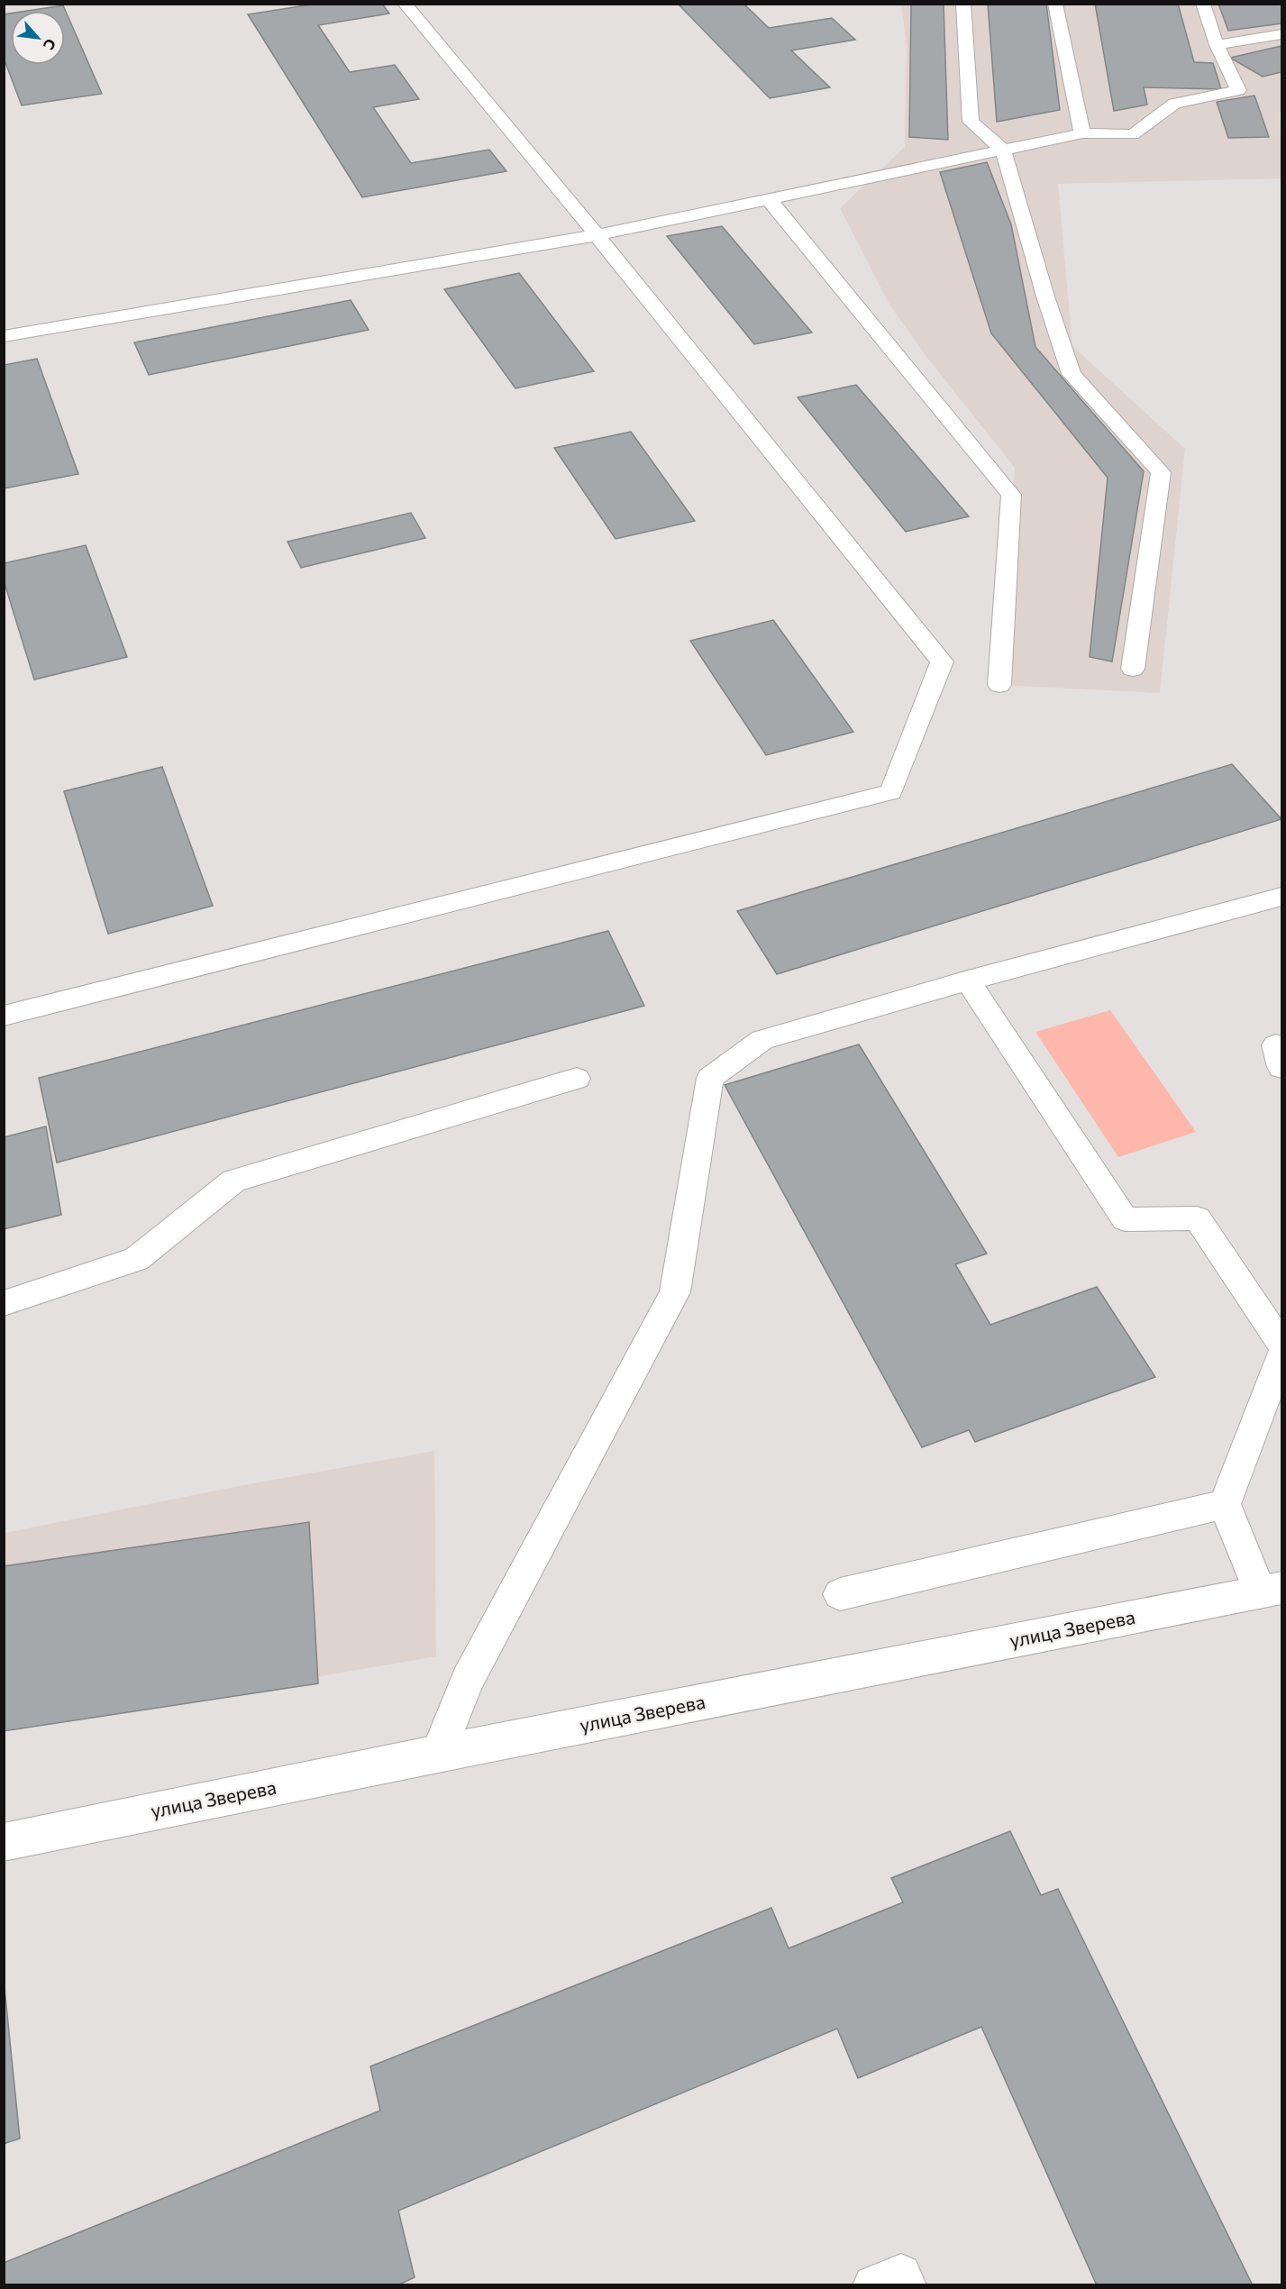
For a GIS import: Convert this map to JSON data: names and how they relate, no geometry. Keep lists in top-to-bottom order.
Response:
{
  "streets": {
    "street": ["улица Зверева"]
  },
  "north": "bottom right"
}
